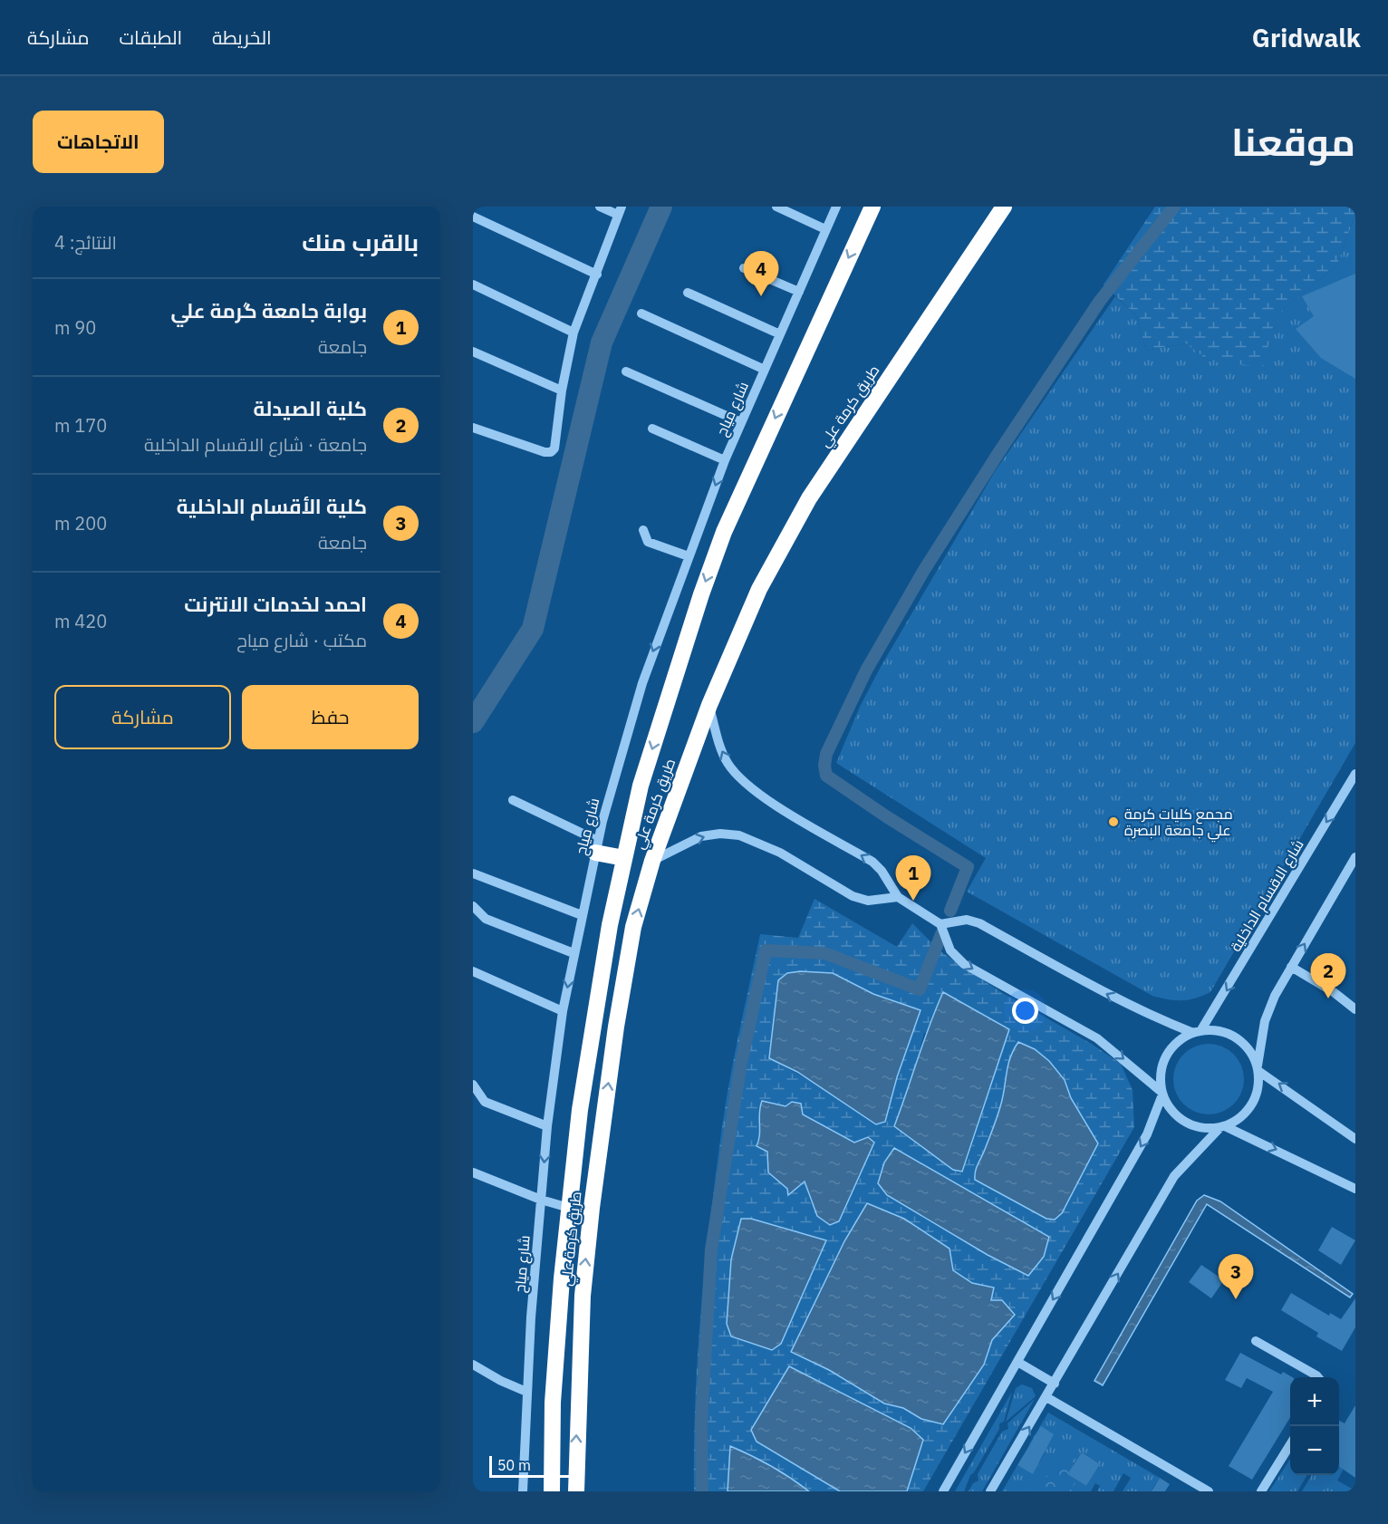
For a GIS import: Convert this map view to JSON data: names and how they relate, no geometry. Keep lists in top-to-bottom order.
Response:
{
  "streets": {
    "highway": ["طريق كرمة علي"],
    "street": ["شارع مياح", "شارع الاقسام الداخلية"]
  },
  "one_way": ["شارع مياح"],
  "places": ["مجمع كليات كرمة علي جامعة البصرة"],
  "scale_bar": "50 m",
  "page": {
    "header": "Gridwalk",
    "nav": ["الخريطة", "الطبقات", "مشاركة"],
    "title": "موقعنا",
    "buttons": [
      "الاتجاهات",
      ["حفظ", "مشاركة"]
    ],
    "heading": ["بالقرب منك", "النتائج: 4"],
    "pins": [
      "4",
      "1",
      "2",
      "3"
    ],
    "list": [
      {
        "mark": "1",
        "name": "بوابة جامعة گرمة علي",
        "note": "جامعة",
        "value": "90 m"
      },
      {
        "mark": "2",
        "name": "كلية الصيدلة",
        "note": "جامعة · شارع الاقسام الداخلية",
        "value": "170 m"
      },
      {
        "mark": "3",
        "name": "كلية الأقسام الداخلية",
        "note": "جامعة",
        "value": "200 m"
      },
      {
        "mark": "4",
        "name": "احمد لخدمات الانترنت",
        "note": "مكتب · شارع مياح",
        "value": "420 m"
      }
    ],
    "map_buttons": ["+", "−"],
    "scale": "50 m"
  }
}
